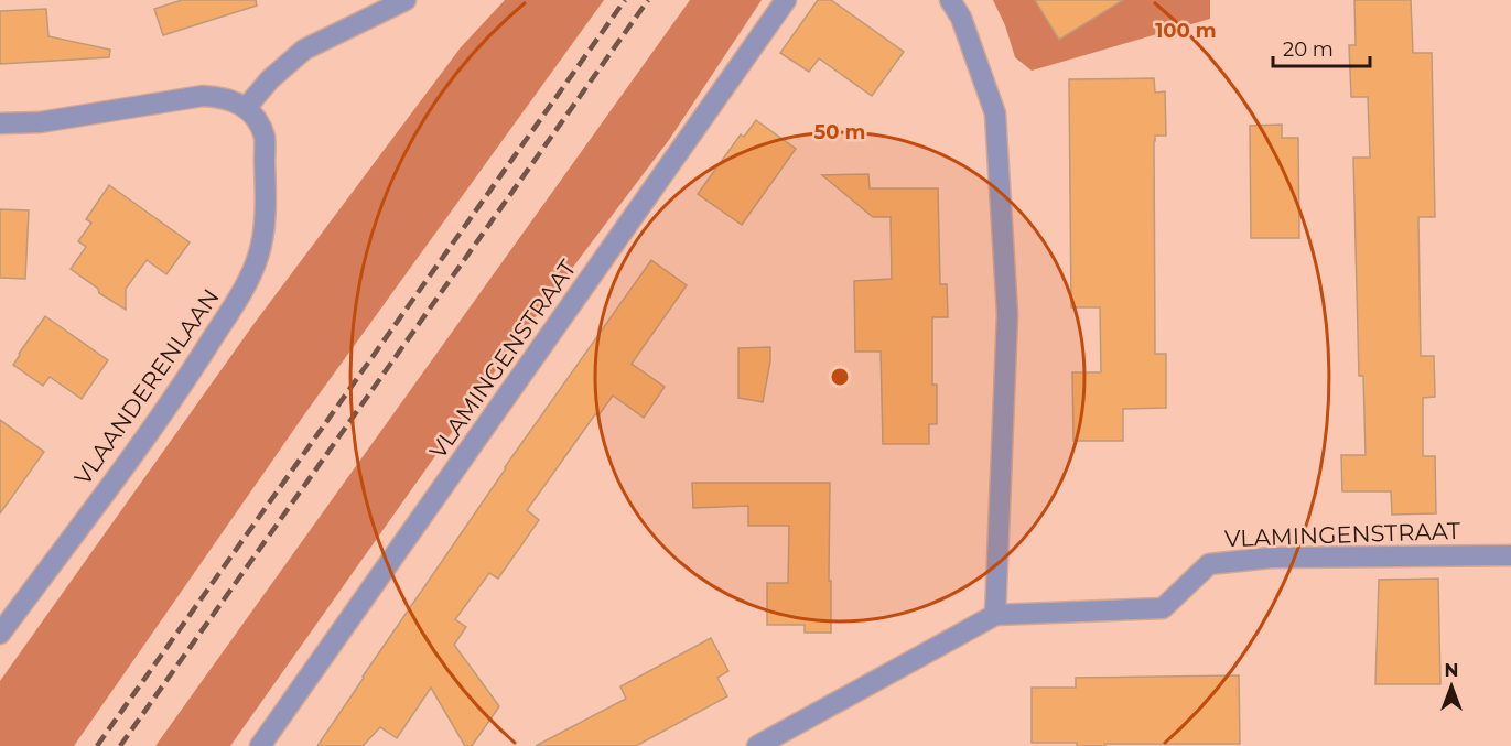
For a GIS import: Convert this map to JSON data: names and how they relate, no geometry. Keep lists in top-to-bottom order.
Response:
{
  "streets": {
    "street": ["VLAMINGENSTRAAT", "VLAANDERENLAAN"]
  },
  "scale_bar": "20 m",
  "north": "top",
  "rings": ["100 m", "50 m"]
}
